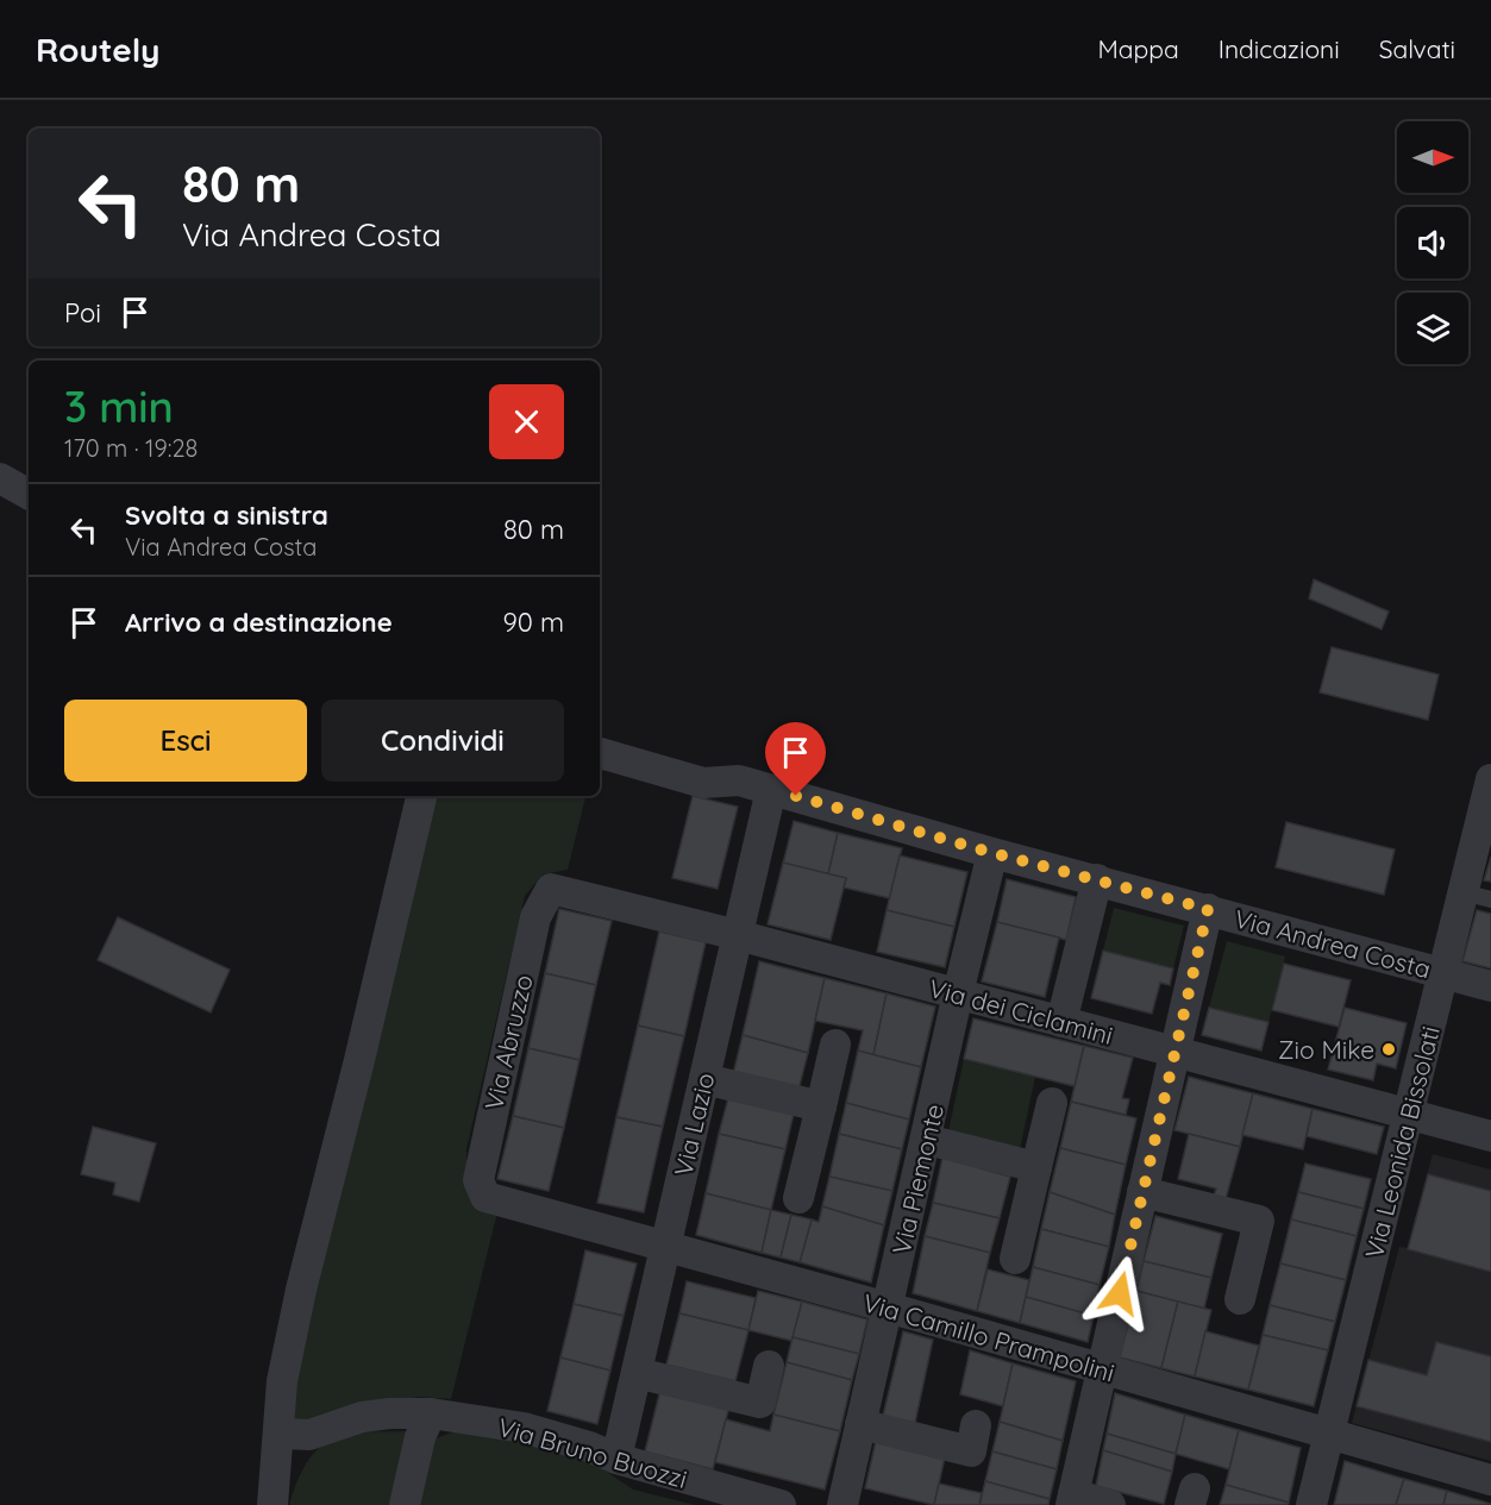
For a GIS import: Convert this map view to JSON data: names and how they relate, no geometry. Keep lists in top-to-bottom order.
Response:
{
  "streets": {
    "street": [
      "Via Andrea Costa",
      "Via dei Ciclamini",
      "Via Abruzzo",
      "Via Lazio",
      "Via Leonida Bissolati",
      "Via Piemonte",
      "Via Camillo Prampolini",
      "Via Bruno Buozzi"
    ]
  },
  "crossings": [
    ["Via Andrea Costa", "Via Lazio"],
    ["Via Andrea Costa", "Via Leonida Bissolati"],
    ["Via Andrea Costa", "Via Piemonte"],
    ["Via dei Ciclamini", "Via Abruzzo"],
    ["Via dei Ciclamini", "Via Lazio"],
    ["Via dei Ciclamini", "Via Leonida Bissolati"],
    ["Via dei Ciclamini", "Via Piemonte"],
    ["Via Abruzzo", "Via Camillo Prampolini"],
    ["Via Lazio", "Via Camillo Prampolini"],
    ["Via Lazio", "Via Bruno Buozzi"],
    ["Via Leonida Bissolati", "Via Camillo Prampolini"],
    ["Via Piemonte", "Via Camillo Prampolini"]
  ],
  "places": ["Zio Mike"],
  "north": "right",
  "page": {
    "header": "Routely",
    "nav": ["Mappa", "Indicazioni", "Salvati"],
    "turn": ["80 m", "Via Andrea Costa"],
    "then": "Poi",
    "heading": ["3 min", "170 m · 19:28"],
    "list": [
      {
        "name": "Svolta a sinistra",
        "note": "Via Andrea Costa",
        "value": "80 m"
      },
      {
        "name": "Arrivo a destinazione",
        "value": "90 m"
      }
    ],
    "buttons": ["Esci", "Condividi"]
  }
}
